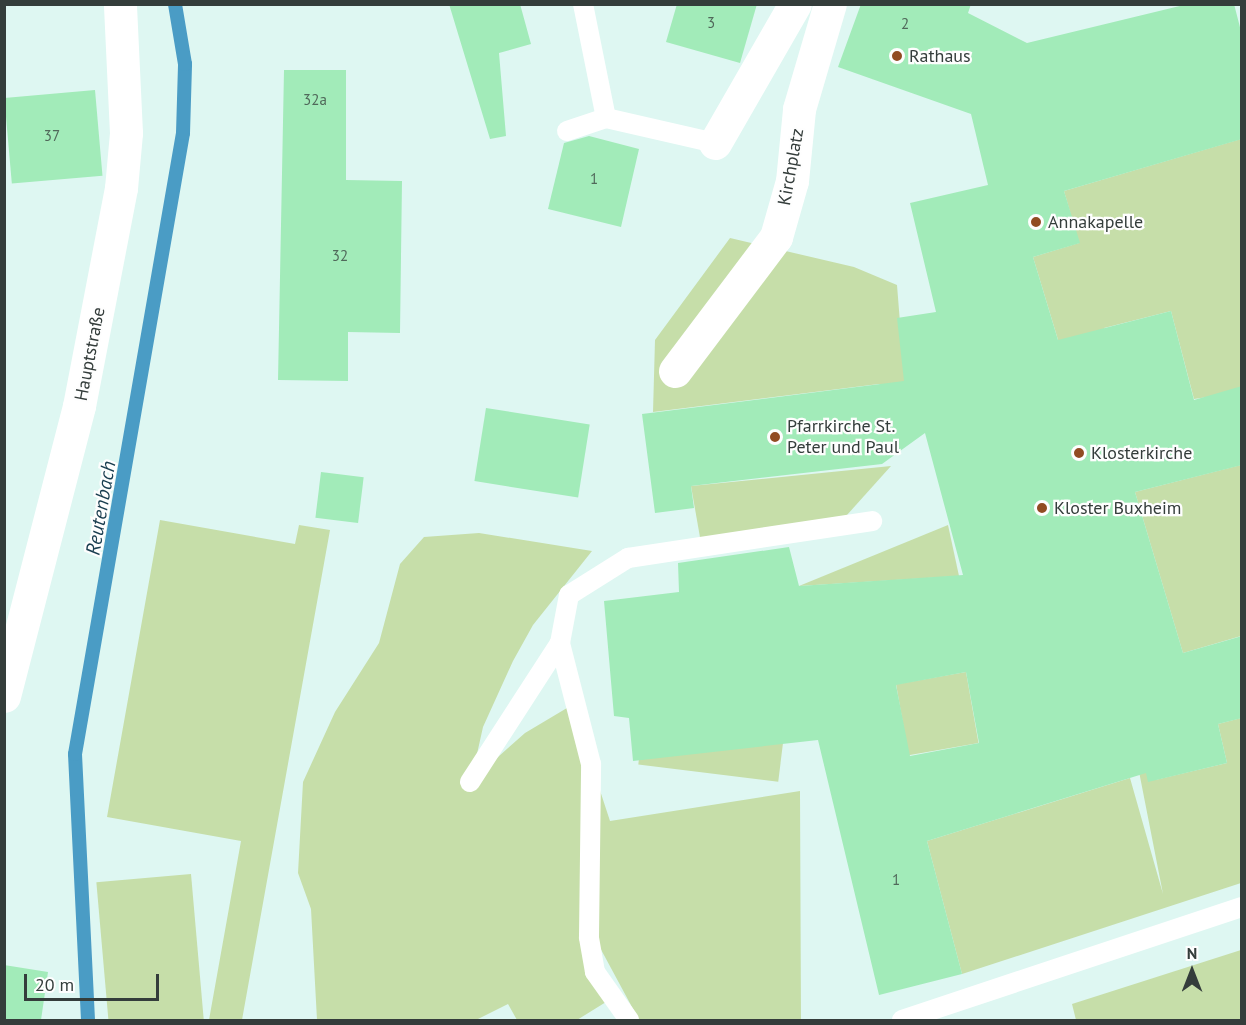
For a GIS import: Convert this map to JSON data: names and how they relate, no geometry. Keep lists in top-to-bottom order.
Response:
{
  "streets": {
    "street": ["Kirchplatz", "Hauptstraße"]
  },
  "water": ["Reutenbach"],
  "places": [
    "Rathaus",
    "Annakapelle",
    "Pfarrkirche St. Peter und Paul",
    "Klosterkirche",
    "Kloster Buxheim"
  ],
  "house_numbers": [
    "3",
    "2",
    "32a",
    "37",
    "1",
    "32",
    "1"
  ],
  "scale_bar": "20 m",
  "north": "top"
}
